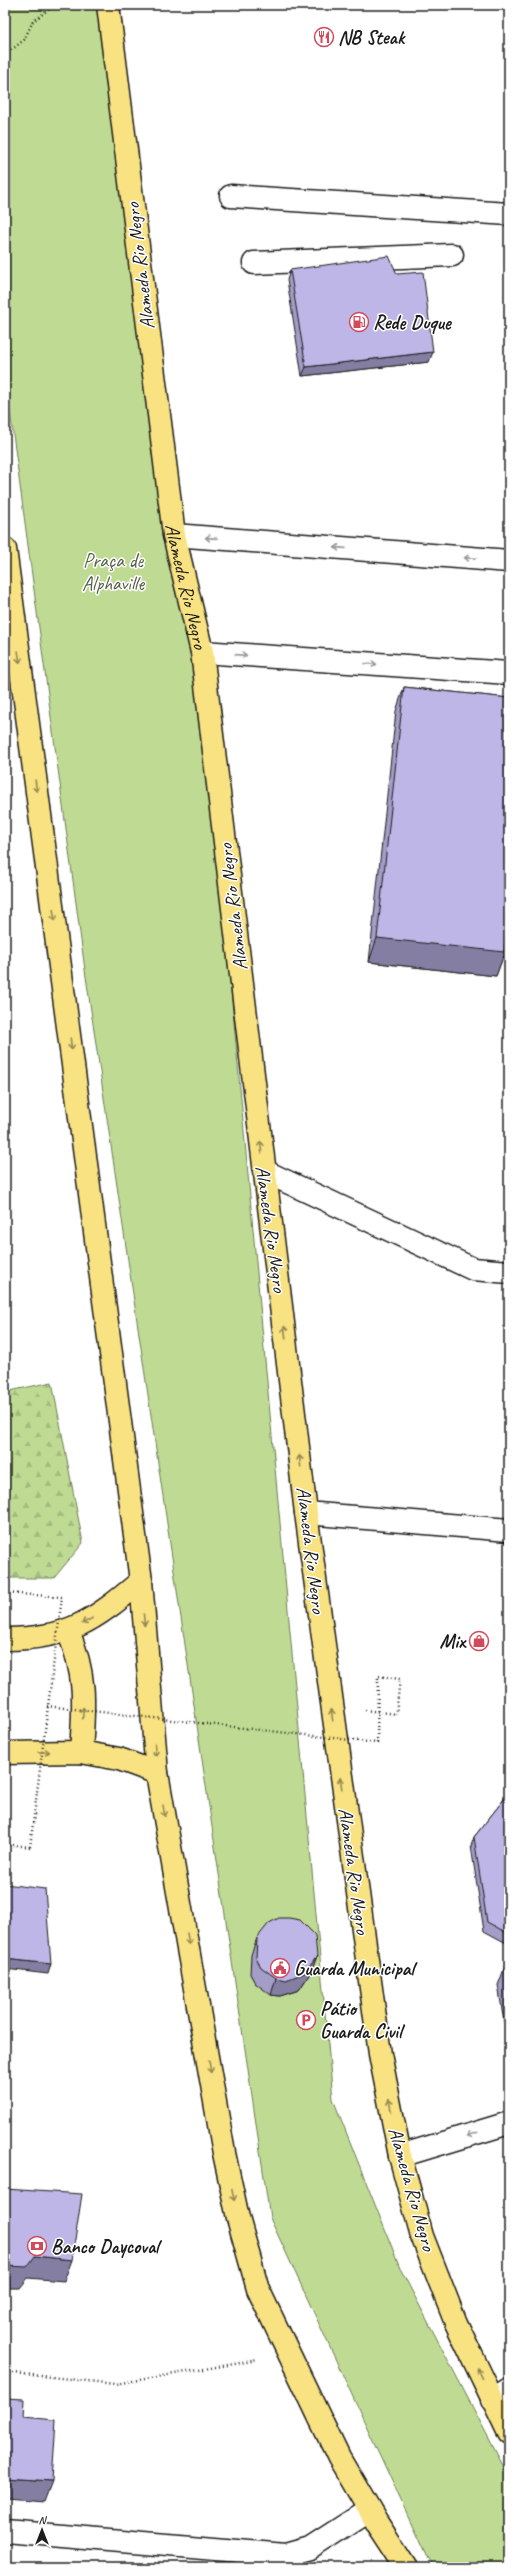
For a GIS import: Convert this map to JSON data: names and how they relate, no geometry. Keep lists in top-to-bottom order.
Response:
{
  "streets": {
    "main road": ["Alameda Rio Negro"]
  },
  "parks": ["Praça de Alphaville"],
  "places": {
    "restaurant": ["NB Steak"],
    "fuel station": ["Rede Duque"],
    "shop": ["Mix"],
    "public building": ["Guarda Municipal"],
    "parking": ["Pátio Guarda Civil"],
    "bank": ["Banco Daycoval"]
  },
  "north": "top"
}
